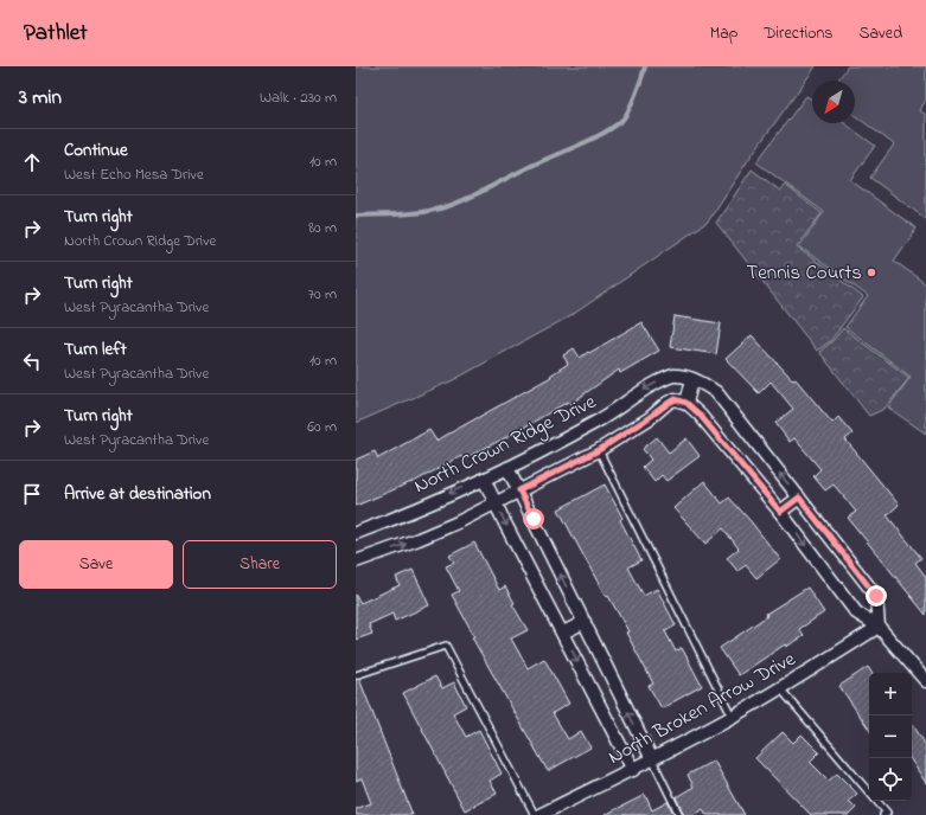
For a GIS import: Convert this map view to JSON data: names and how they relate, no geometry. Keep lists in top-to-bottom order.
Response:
{
  "streets": {
    "street": ["North Crown Ridge Drive", "North Broken Arrow Drive"]
  },
  "places": ["Tennis Courts"],
  "north": "bottom left",
  "page": {
    "header": "Pathlet",
    "nav": ["Map", "Directions", "Saved"],
    "heading": ["3 min", "Walk · 230 m"],
    "list": [
      ["Continue", "West Echo Mesa Drive", "10 m"],
      ["Turn right", "North Crown Ridge Drive", "80 m"],
      ["Turn right", "West Pyracantha Drive", "70 m"],
      ["Turn left", "West Pyracantha Drive", "10 m"],
      ["Turn right", "West Pyracantha Drive", "60 m"],
      "Arrive at destination"
    ],
    "buttons": ["Save", "Share"],
    "map_buttons": ["+", "−"]
  }
}
